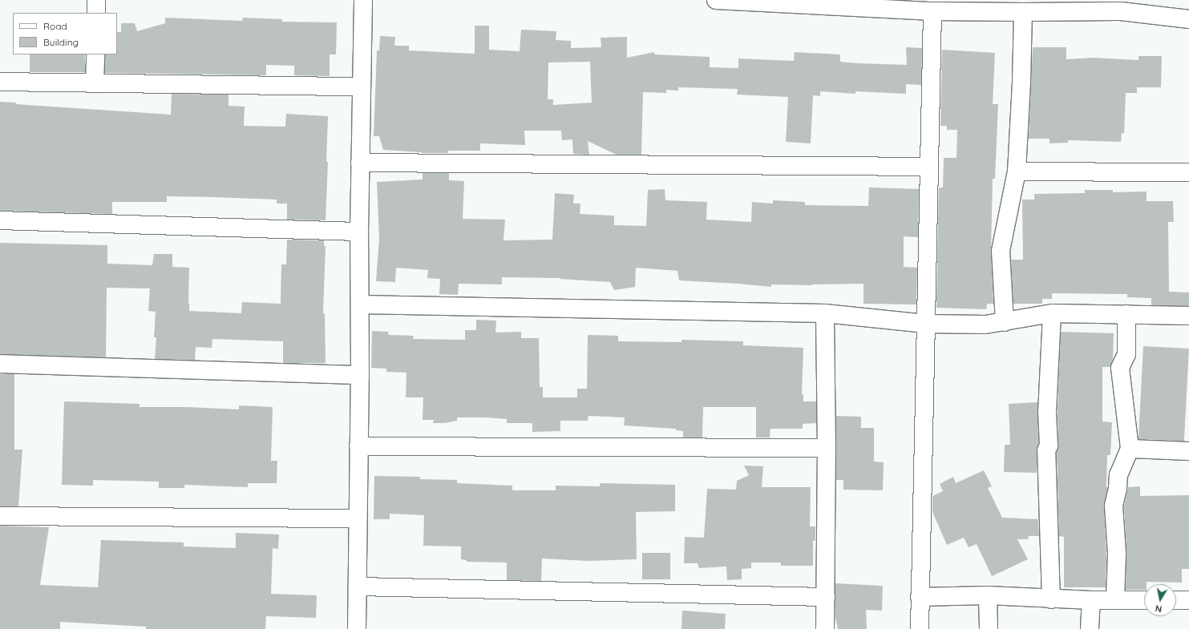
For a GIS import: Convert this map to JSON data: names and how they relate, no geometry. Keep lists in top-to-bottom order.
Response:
{
  "legend": ["Road", "Building"],
  "north": "bottom"
}
